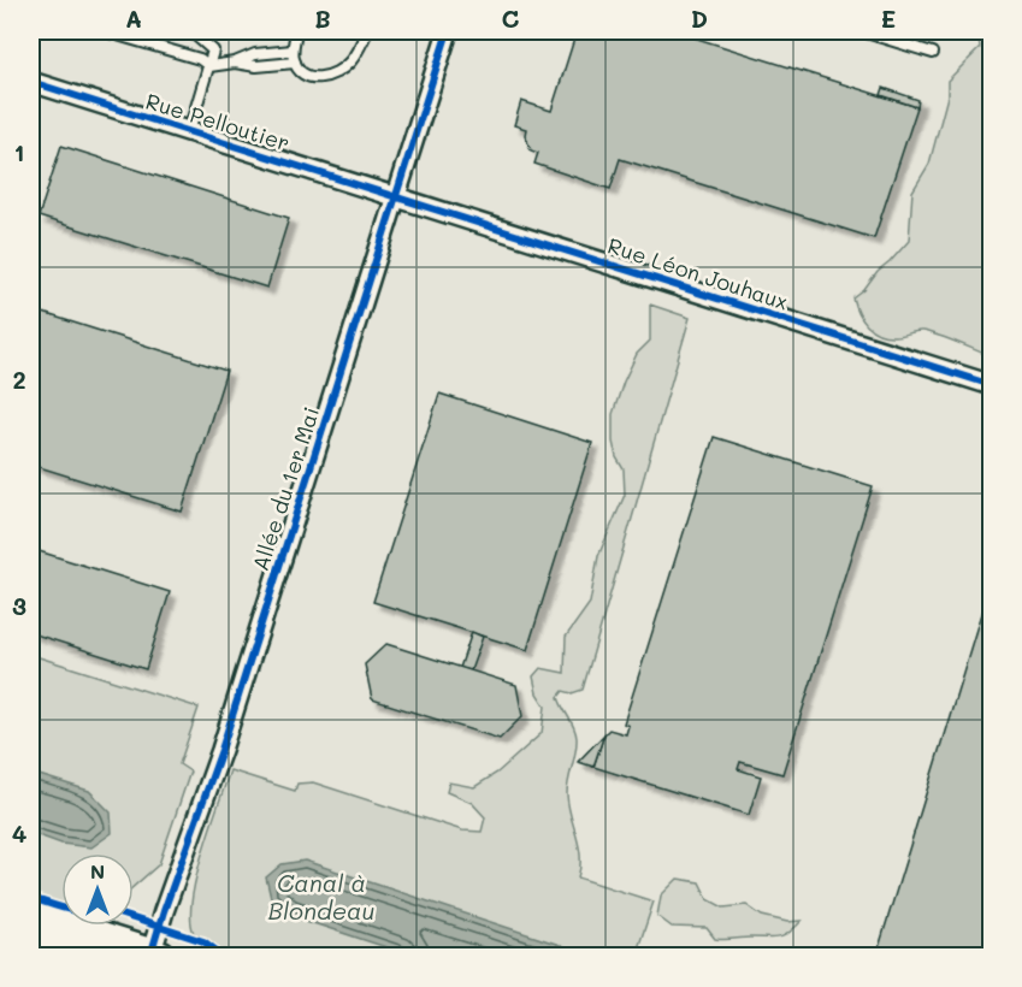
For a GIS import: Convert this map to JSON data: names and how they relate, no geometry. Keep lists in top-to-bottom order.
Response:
{
  "streets": {
    "street": ["Rue Pelloutier", "Rue Léon Jouhaux", "Allée du 1er Mai"]
  },
  "crossings": [
    ["Rue Pelloutier", "Rue Léon Jouhaux"],
    ["Rue Pelloutier", "Allée du 1er Mai"],
    ["Rue Léon Jouhaux", "Allée du 1er Mai"]
  ],
  "water": ["Canal à Blondeau"],
  "north": "top",
  "grid": {
    "columns": [
      "A",
      "B",
      "C",
      "D",
      "E"
    ],
    "rows": [
      "1",
      "2",
      "3",
      "4"
    ]
  }
}
